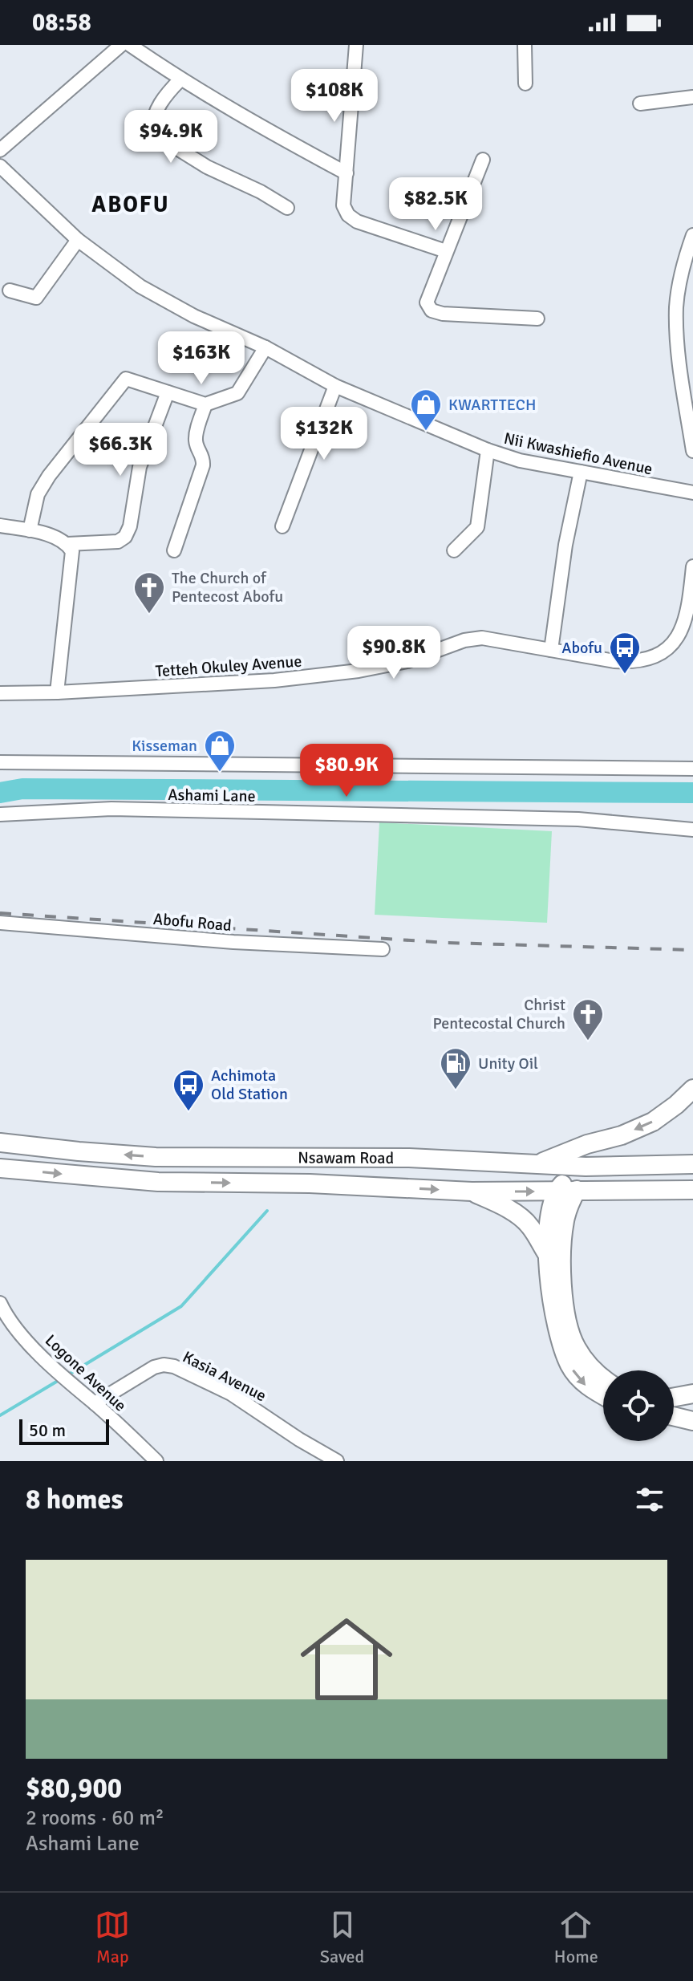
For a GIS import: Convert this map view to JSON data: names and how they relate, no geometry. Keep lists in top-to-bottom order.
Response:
{
  "streets": {
    "highway": ["Nsawam Road"],
    "street": [
      "Nii Kwashiefio Avenue",
      "Tetteh Okuley Avenue",
      "Ashami Lane",
      "Abofu Road",
      "Logone Avenue",
      "Kasia Avenue"
    ]
  },
  "crossings": [
    ["Logone Avenue", "Kasia Avenue"]
  ],
  "districts": ["ABOFU"],
  "places": {
    "shop": ["KWARTTECH", "Kisseman"],
    "church": ["The Church of Pentecost Abofu", "Christ Pentecostal Church"],
    "bus stop": ["Abofu", "Achimota Old Station"],
    "fuel station": ["Unity Oil"]
  },
  "scale_bar": "50 m",
  "page": {
    "status": "08:58",
    "price": [
      "$108K",
      "$94.9K",
      "$82.5K",
      "$163K",
      "$132K",
      "$66.3K",
      "$90.8K",
      "$80.9K"
    ],
    "scale": "50 m",
    "heading": "8 homes",
    "list": [
      {
        "name": "$80,900",
        "note": "2 rooms · 60 m² · Ashami Lane"
      }
    ],
    "tabs": ["Map", "Saved", "Home"]
  }
}
